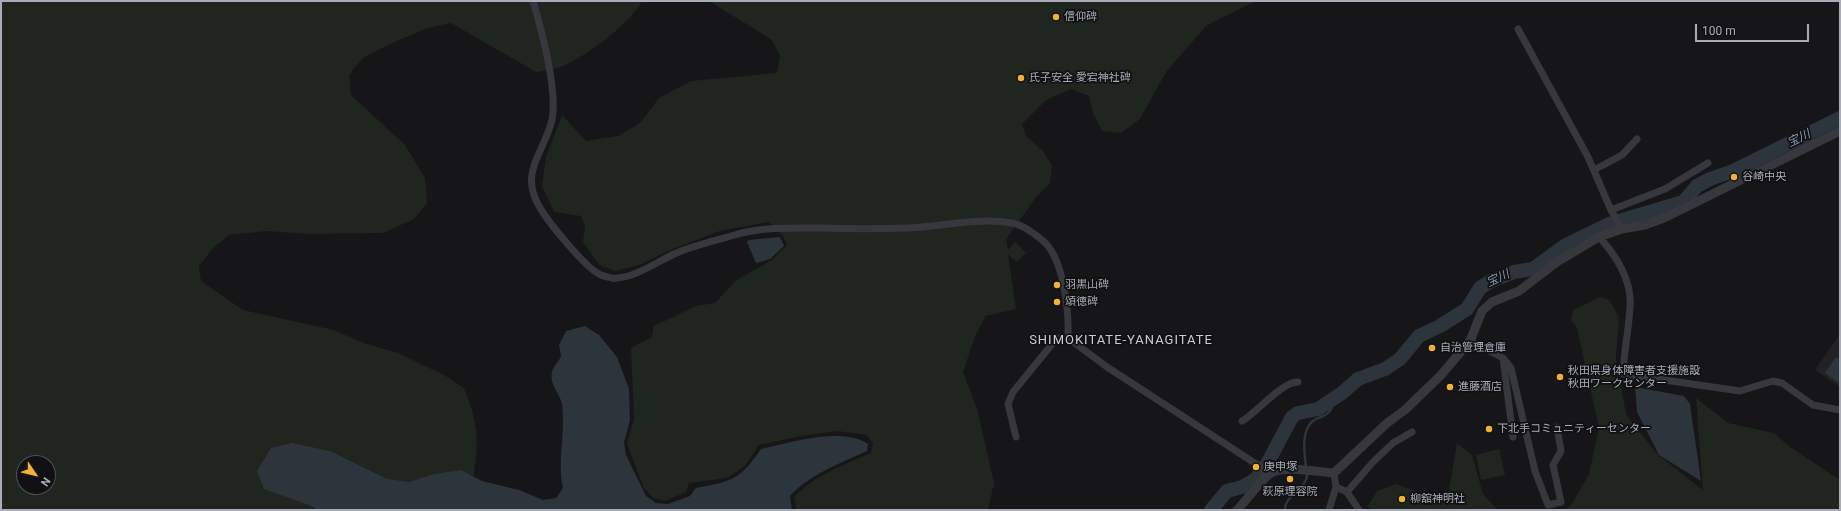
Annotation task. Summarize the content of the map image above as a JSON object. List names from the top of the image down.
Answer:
{
  "districts": ["SHIMOKITATE-YANAGITATE"],
  "water": ["宝川"],
  "places": [
    "信仰碑",
    "氏子安全 愛宕神社碑",
    "谷崎中央",
    "羽黒山碑",
    "頌徳碑",
    "自治管理倉庫",
    "秋田県身体障害者支援施設 秋田ワークセンター",
    "進藤酒店",
    "下北手コミュニティーセンター",
    "庚申塚",
    "萩原理容院",
    "柳舘神明社"
  ],
  "scale_bar": "100 m",
  "north": "bottom right"
}
